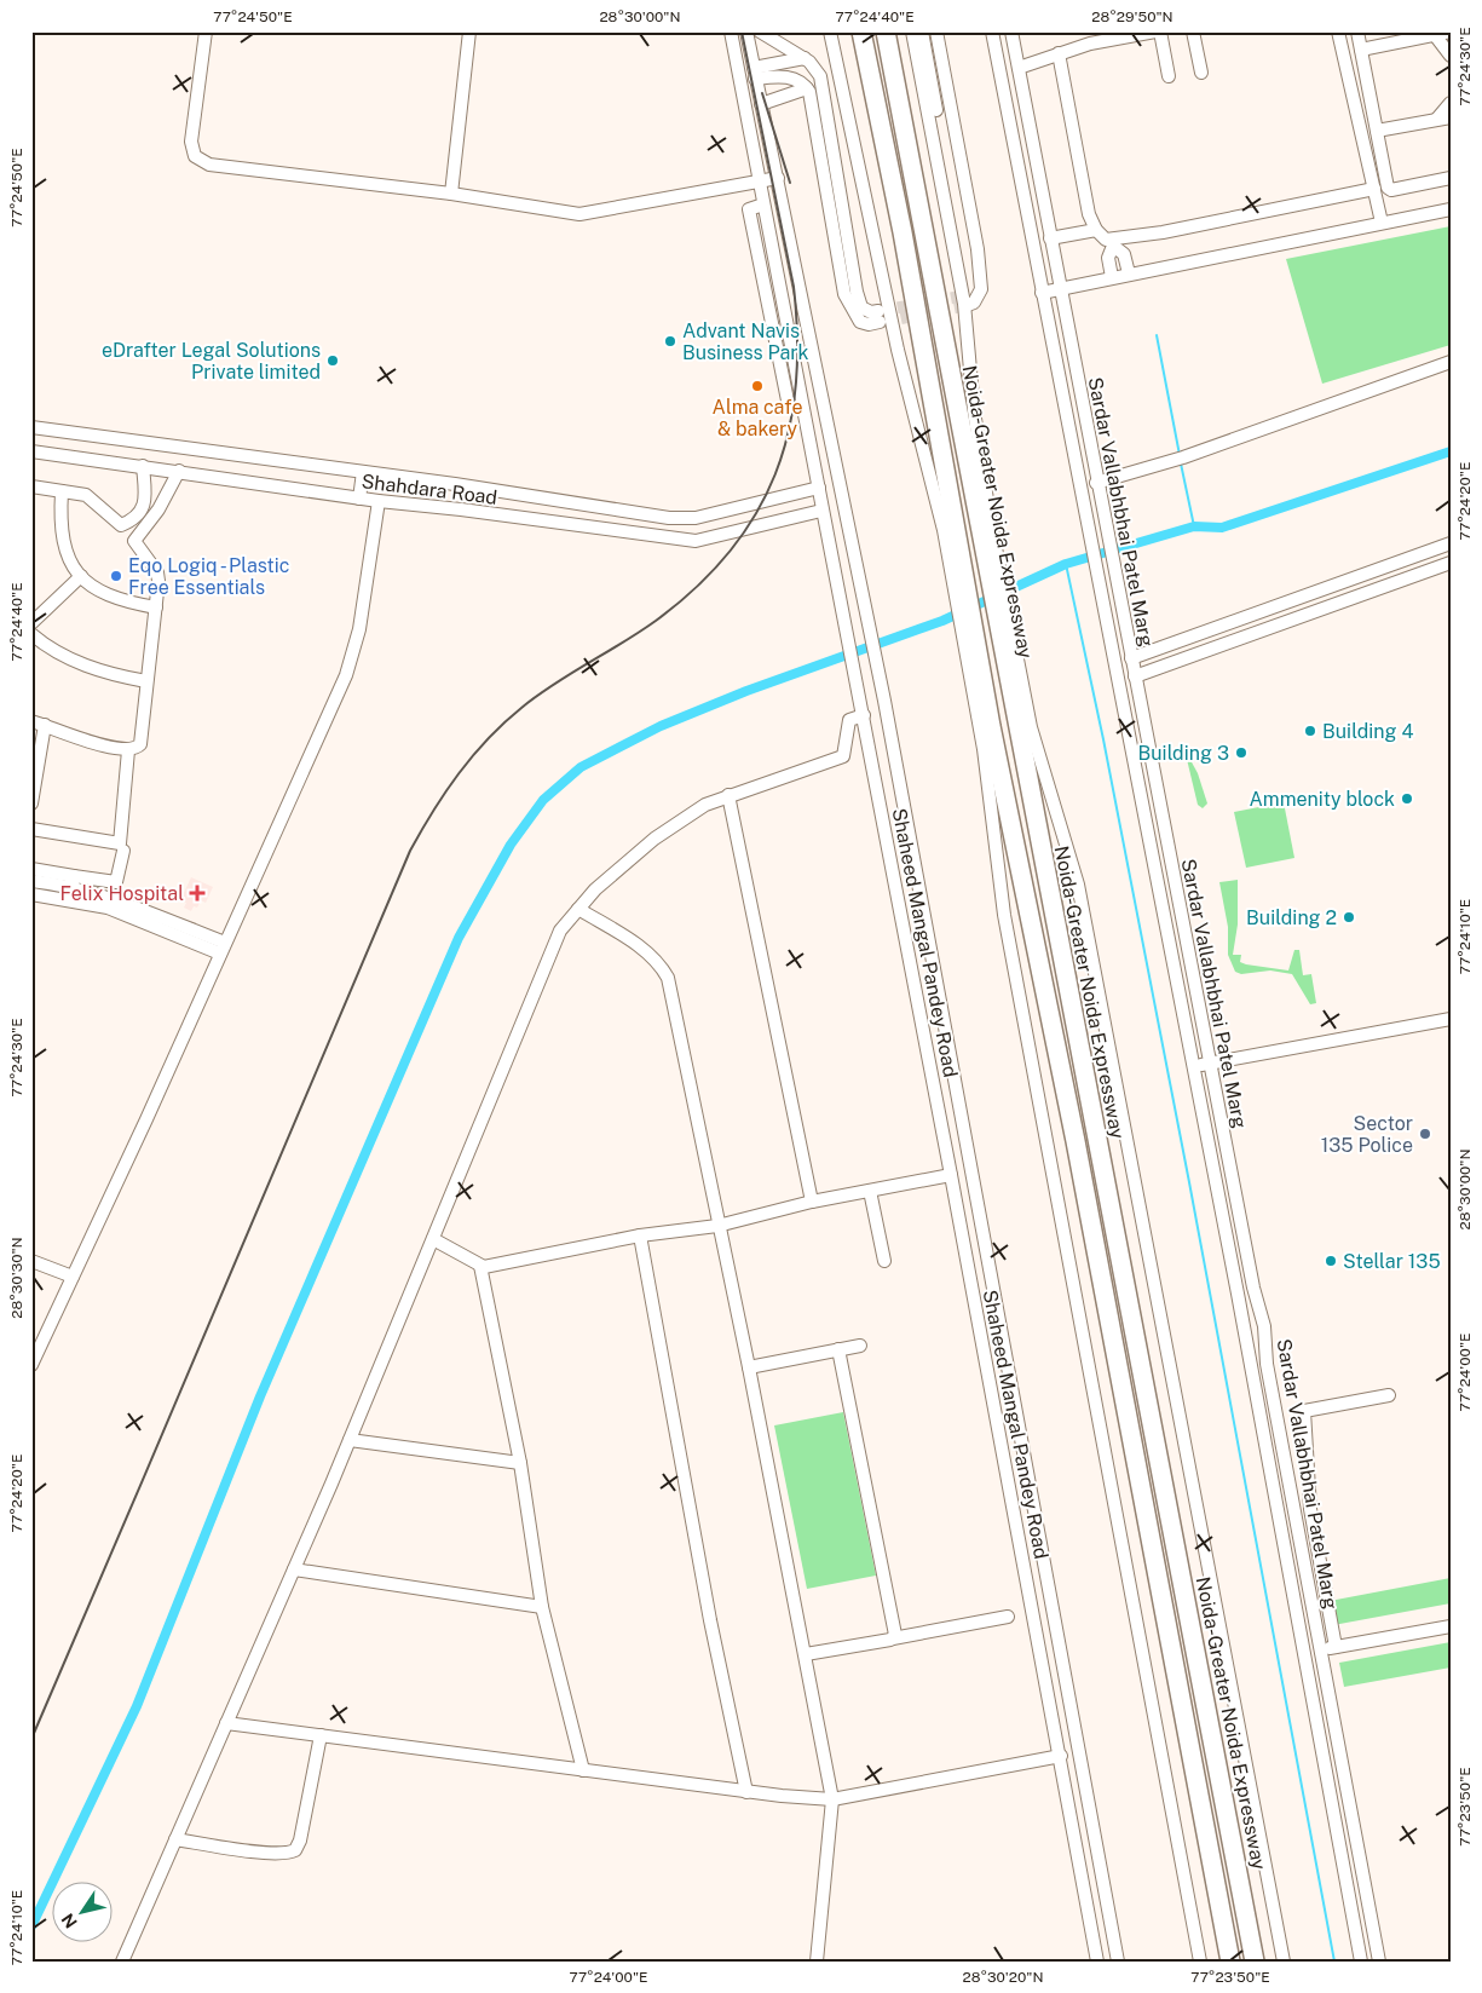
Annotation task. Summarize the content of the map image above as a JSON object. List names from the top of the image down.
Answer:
{
  "streets": {
    "highway": ["Noida-Greater Noida Expressway"],
    "street": ["Shahdara Road", "Sardar Vallabhbhai Patel Marg", "Shaheed Mangal Pandey Road"]
  },
  "crossings": [
    ["Shahdara Road", "Shaheed Mangal Pandey Road"]
  ],
  "places": {
    "other": [
      "Advant Navis Business Park",
      "eDrafter Legal Solutions Private limited",
      "Alma cafe & bakery",
      "Eqo Logiq - Plastic Free Essentials",
      "Building 4",
      "Building 3",
      "Ammenity block",
      "Building 2",
      "Sector 135 Police",
      "Stellar 135"
    ],
    "health": ["Felix Hospital"]
  },
  "north": "bottom left",
  "coordinates": [
    "77°24'50\"E",
    "28°30'00\"N",
    "77°24'40\"E",
    "28°29'50\"N",
    "77°24'30\"E",
    "77°24'20\"E",
    "77°24'10\"E",
    "28°30'30\"N",
    "77°24'00\"E",
    "77°23'50\"E",
    "28°30'20\"N"
  ]
}
